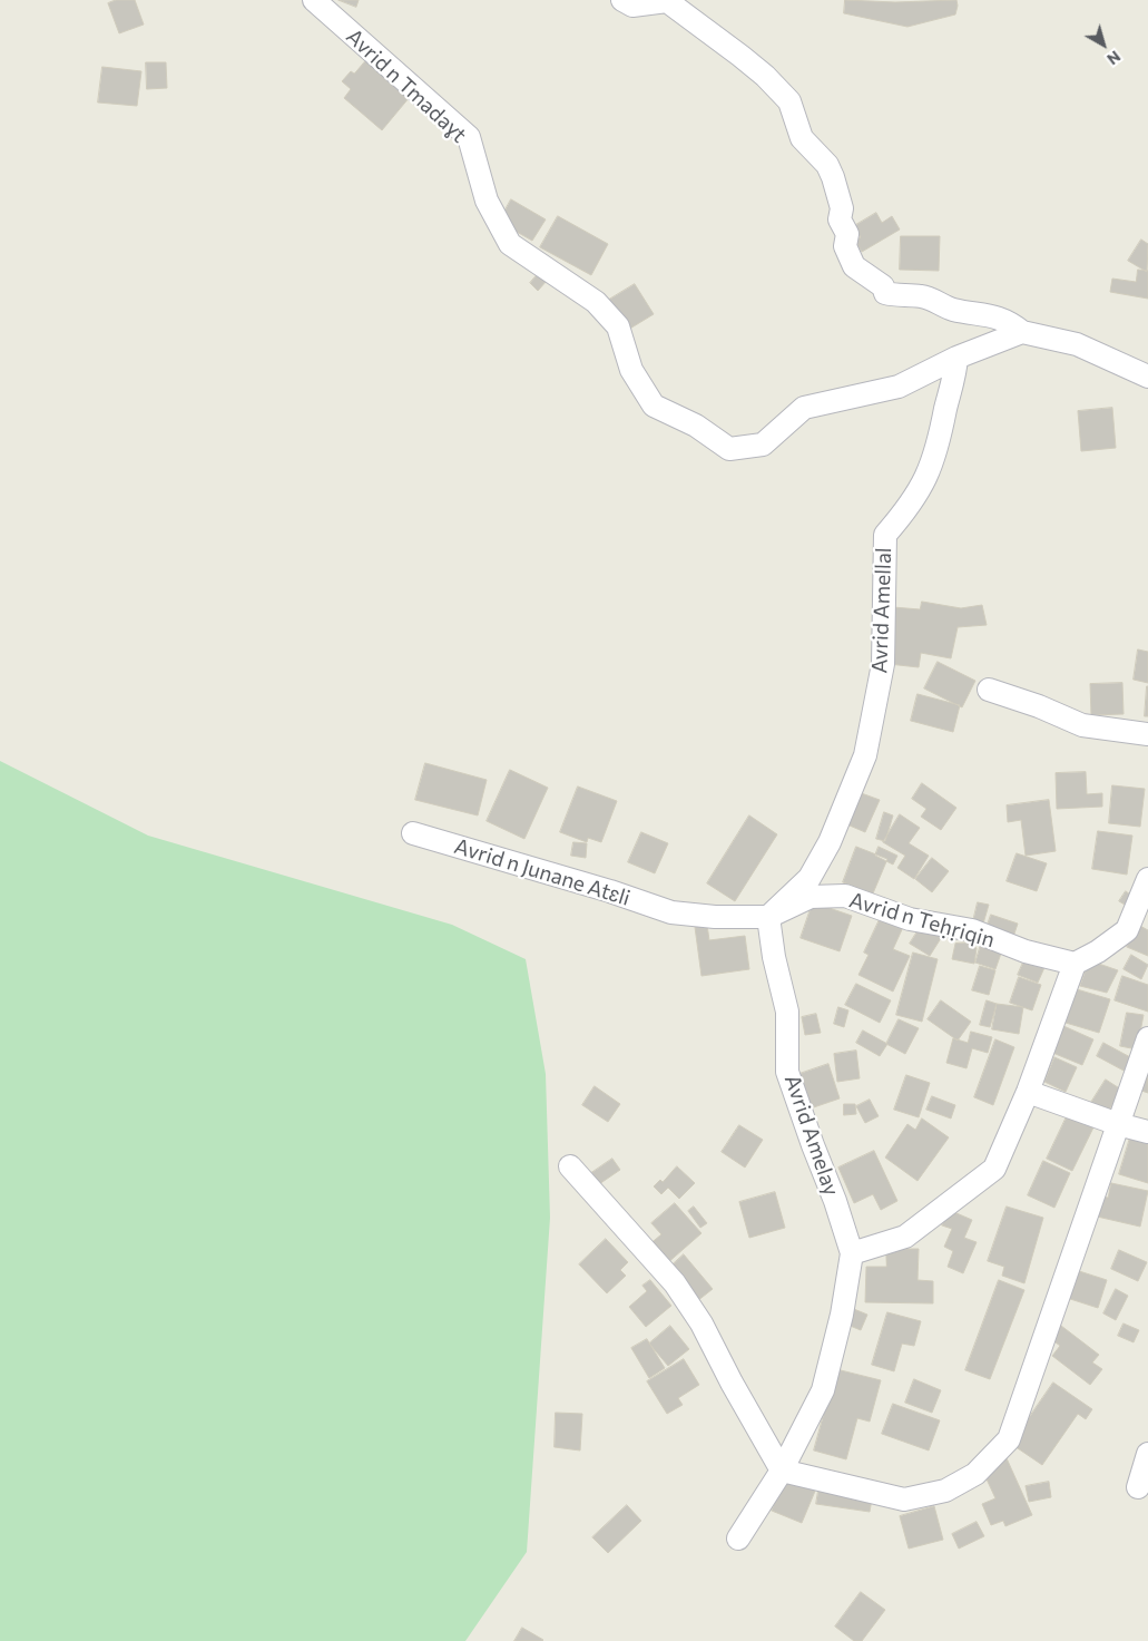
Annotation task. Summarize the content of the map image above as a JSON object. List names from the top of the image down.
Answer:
{
  "streets": {
    "street": [
      "Avrid n Tmadaɣt",
      "Avrid Amellal",
      "Avrid n Junane Atɛli",
      "Avrid n Teḥṛiqin",
      "Avrid Amelay"
    ]
  },
  "crossings": [
    ["Avrid n Tmadaɣt", "Avrid Amellal"],
    ["Avrid Amellal", "Avrid n Teḥṛiqin"],
    ["Avrid Amellal", "Avrid Amelay"],
    ["Avrid n Junane Atɛli", "Avrid n Teḥṛiqin"],
    ["Avrid n Teḥṛiqin", "Avrid Amelay"]
  ],
  "north": "bottom right"
}
